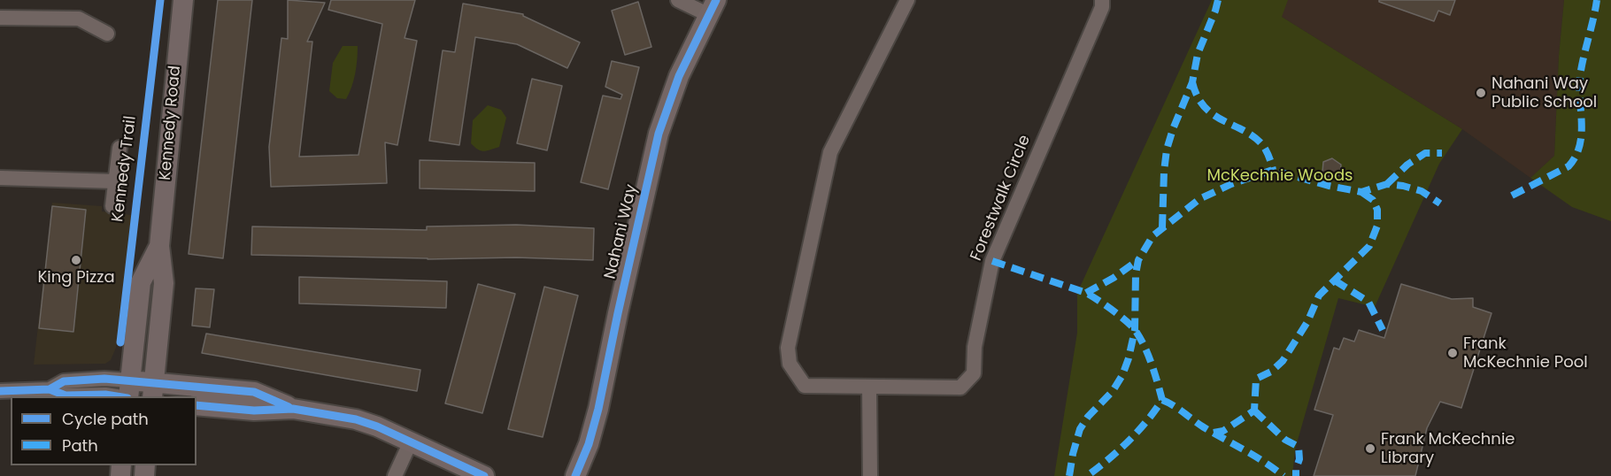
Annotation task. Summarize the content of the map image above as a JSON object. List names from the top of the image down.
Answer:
{
  "streets": {
    "street": ["Kennedy Road", "Forestwalk Circle", "Nahani Way"],
    "cycle path": ["Kennedy Trail"]
  },
  "parks": ["McKechnie Woods"],
  "places": [
    "Nahani Way Public School",
    "King Pizza",
    "Frank McKechnie Pool",
    "Frank McKechnie Library"
  ],
  "legend": ["Cycle path", "Path"]
}
